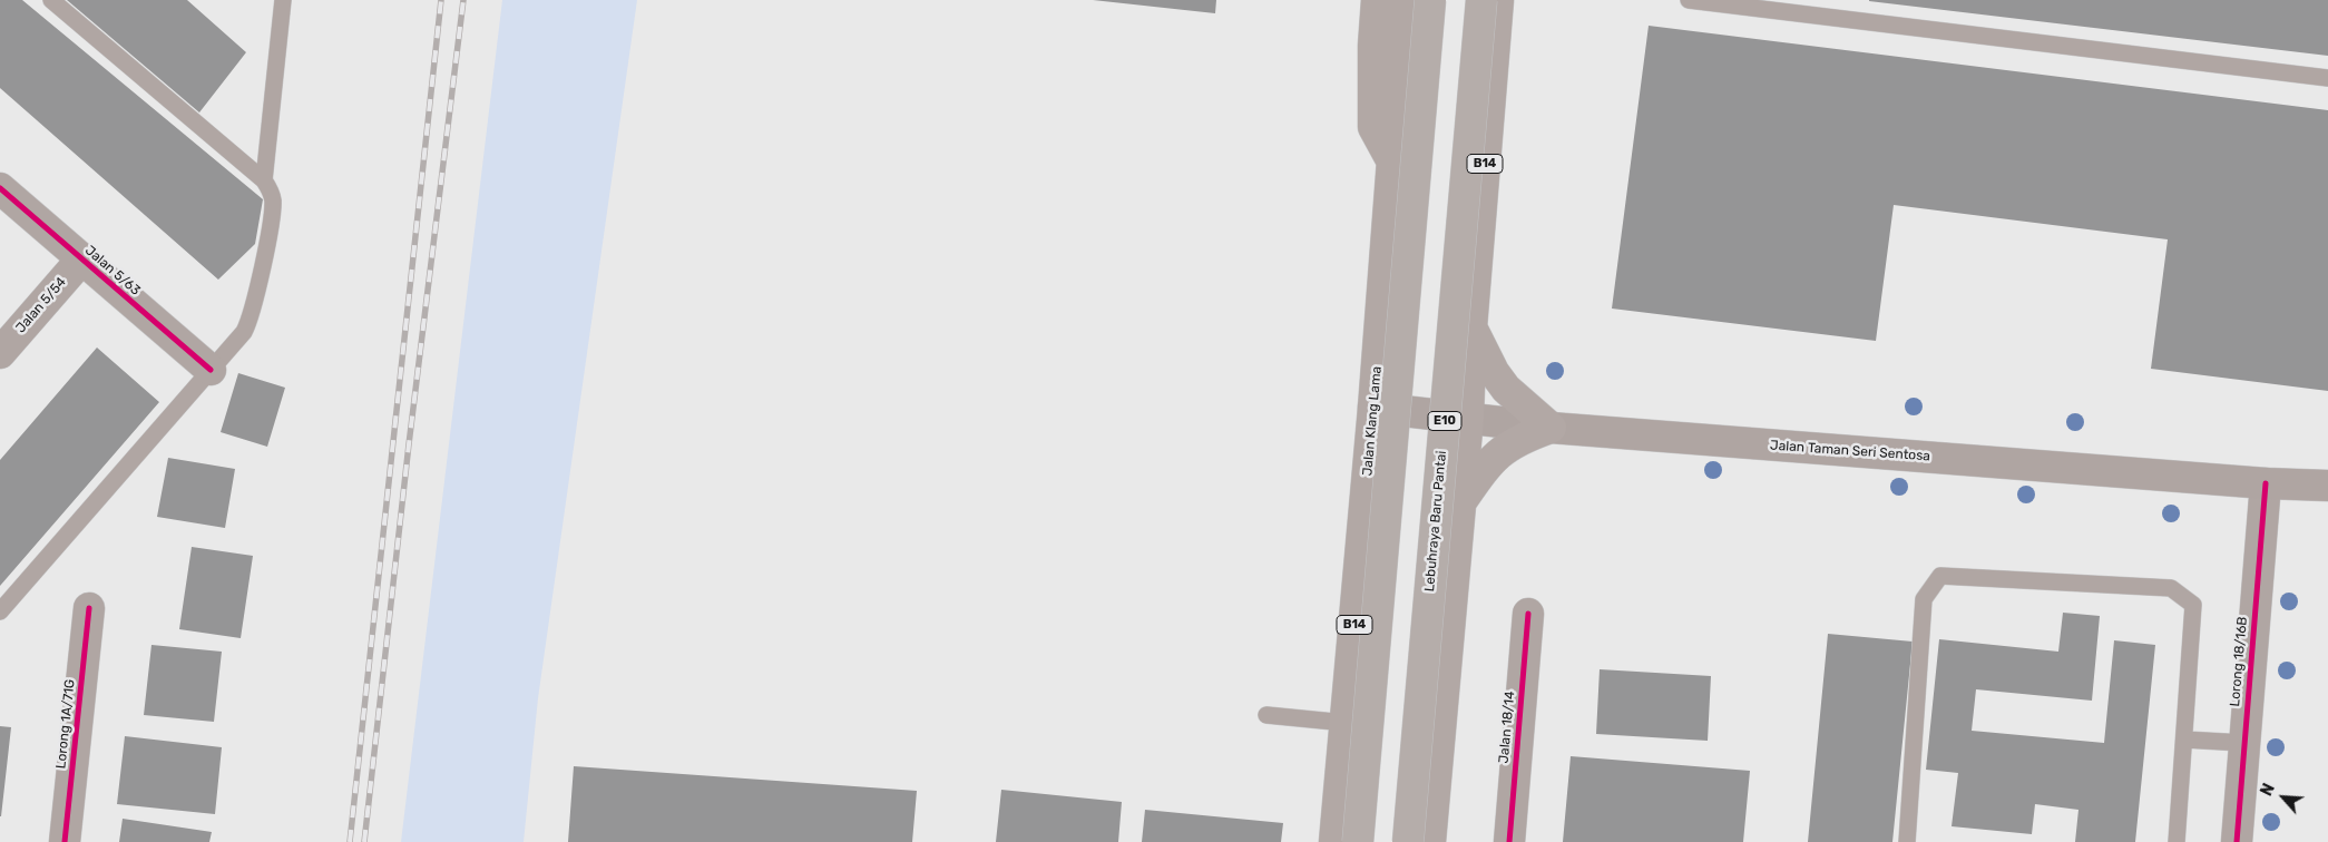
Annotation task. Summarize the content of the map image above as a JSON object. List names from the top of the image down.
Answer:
{
  "streets": {
    "highway": ["E10", "Lebuhraya Baru Pantai"],
    "main road": ["B14", "Jalan Klang Lama", "Jalan Taman Seri Sentosa"],
    "street": [
      "Jalan 5/63",
      "Jalan 5/54",
      "Lorong 18/16B",
      "Lorong 1A/71G",
      "Jalan 18/14"
    ]
  },
  "crossings": [
    ["B14", "Jalan Taman Seri Sentosa"],
    ["Jalan 5/63", "Jalan 5/54"],
    ["Jalan Klang Lama", "Jalan Taman Seri Sentosa"],
    ["Jalan Taman Seri Sentosa", "Lorong 18/16B"]
  ],
  "north": "top left"
}
